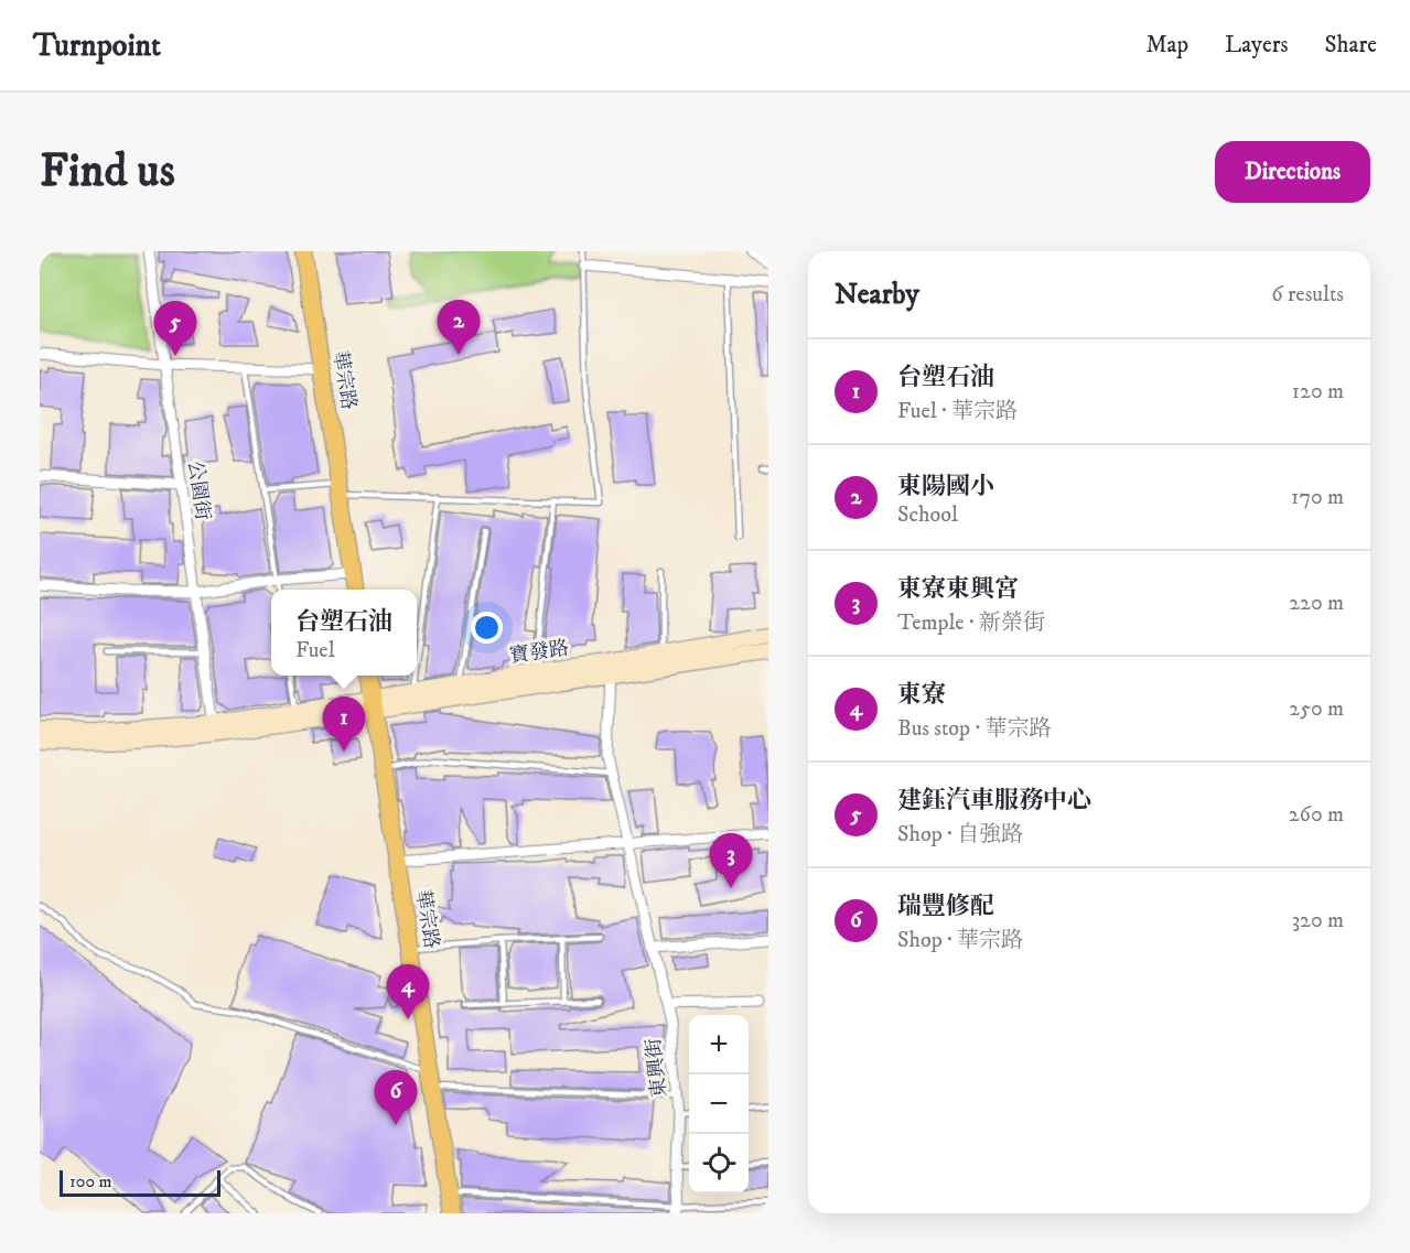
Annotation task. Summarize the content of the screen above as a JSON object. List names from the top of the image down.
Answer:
{
  "streets": {
    "main road": ["華宗路", "寶發路"],
    "street": ["公園街", "東興街"]
  },
  "crossings": [
    ["華宗路", "寶發路"],
    ["公園街", "寶發路"],
    ["寶發路", "東興街"]
  ],
  "scale_bar": "100 m",
  "page": {
    "header": "Turnpoint",
    "nav": ["Map", "Layers", "Share"],
    "buttons": "Directions",
    "title": "Find us",
    "heading": ["Nearby", "6 results"],
    "pins": [
      "2",
      "5",
      "1",
      "3",
      "4",
      "6"
    ],
    "list": [
      {
        "mark": "1",
        "name": "台塑石油",
        "note": "Fuel · 華宗路",
        "value": "120 m"
      },
      {
        "mark": "2",
        "name": "東陽國小",
        "note": "School",
        "value": "170 m"
      },
      {
        "mark": "3",
        "name": "東寮東興宮",
        "note": "Temple · 新榮街",
        "value": "220 m"
      },
      {
        "mark": "4",
        "name": "東寮",
        "note": "Bus stop · 華宗路",
        "value": "250 m"
      },
      {
        "mark": "5",
        "name": "建鈺汽車服務中心",
        "note": "Shop · 自強路",
        "value": "260 m"
      },
      {
        "mark": "6",
        "name": "瑞豐修配",
        "note": "Shop · 華宗路",
        "value": "320 m"
      }
    ],
    "popup": ["台塑石油", "Fuel"],
    "map_buttons": ["+", "−"],
    "scale": "100 m"
  }
}
